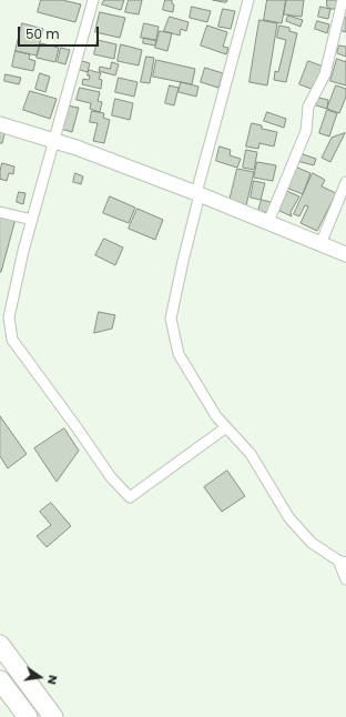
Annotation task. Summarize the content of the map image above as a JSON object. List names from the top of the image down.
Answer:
{
  "scale_bar": "50 m",
  "north": "right"
}
